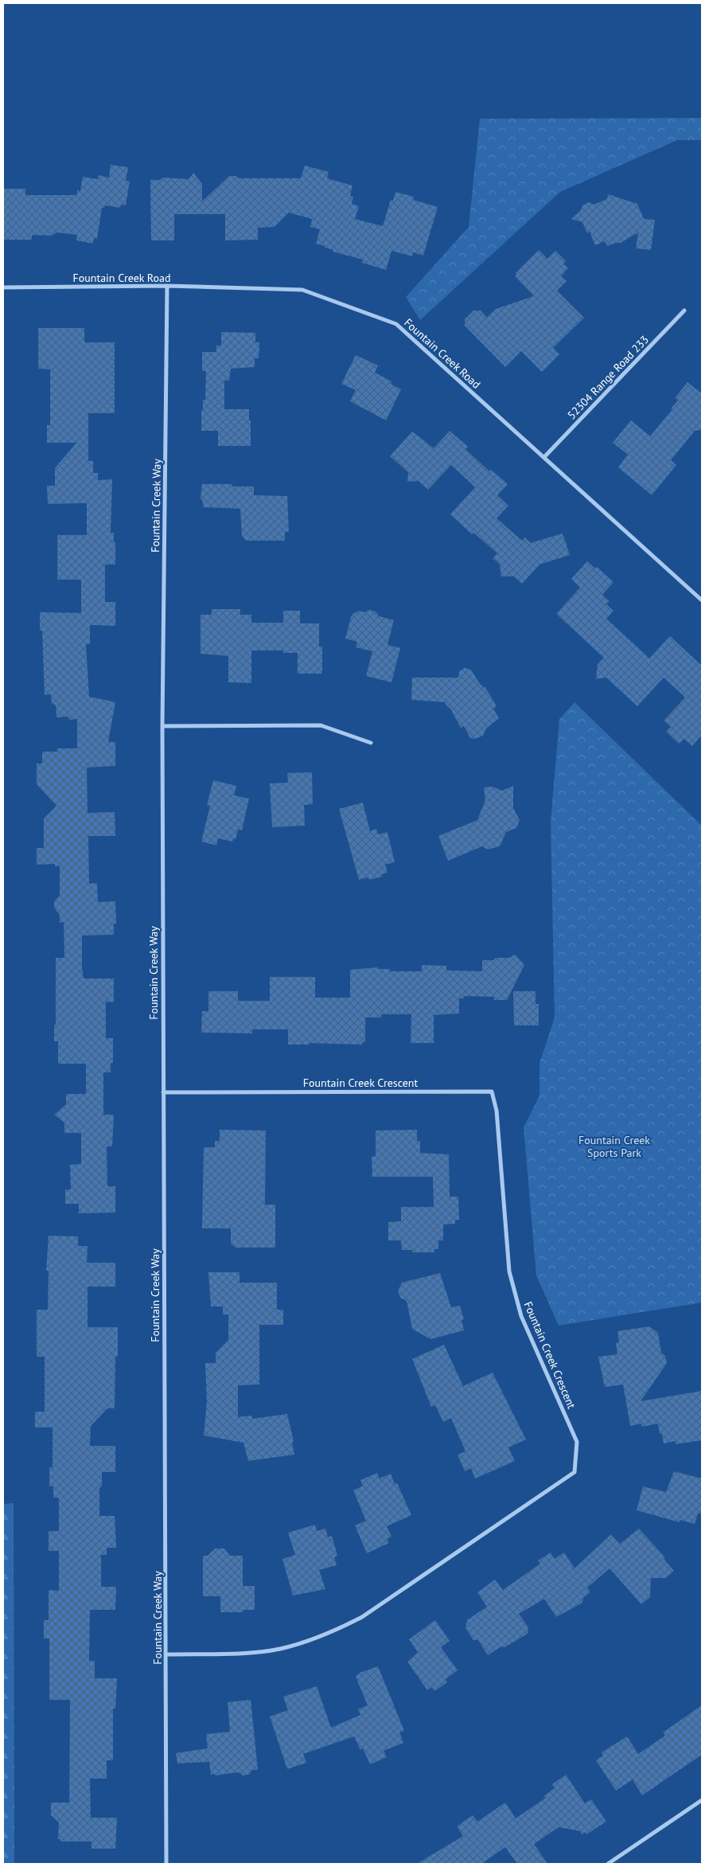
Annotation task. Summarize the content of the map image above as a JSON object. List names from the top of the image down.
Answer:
{
  "streets": {
    "street": [
      "Fountain Creek Road",
      "52304 Range Road 233",
      "Fountain Creek Way",
      "Fountain Creek Crescent"
    ]
  },
  "crossings": [
    ["Fountain Creek Road", "52304 Range Road 233"],
    ["Fountain Creek Road", "Fountain Creek Way"],
    ["Fountain Creek Way", "Fountain Creek Crescent"]
  ],
  "parks": ["Fountain Creek Sports Park"]
}
